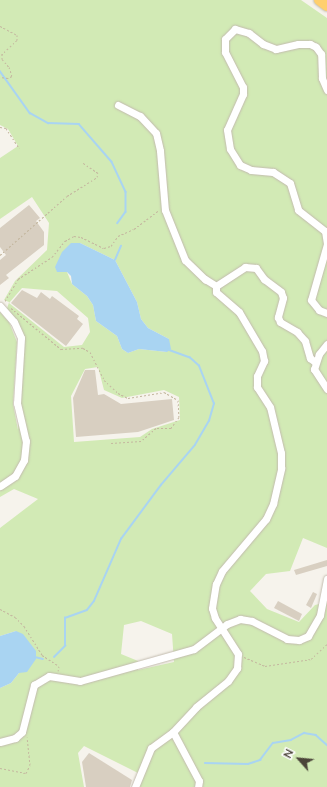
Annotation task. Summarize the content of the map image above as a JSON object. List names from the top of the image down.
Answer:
{
  "north": "top left"
}
